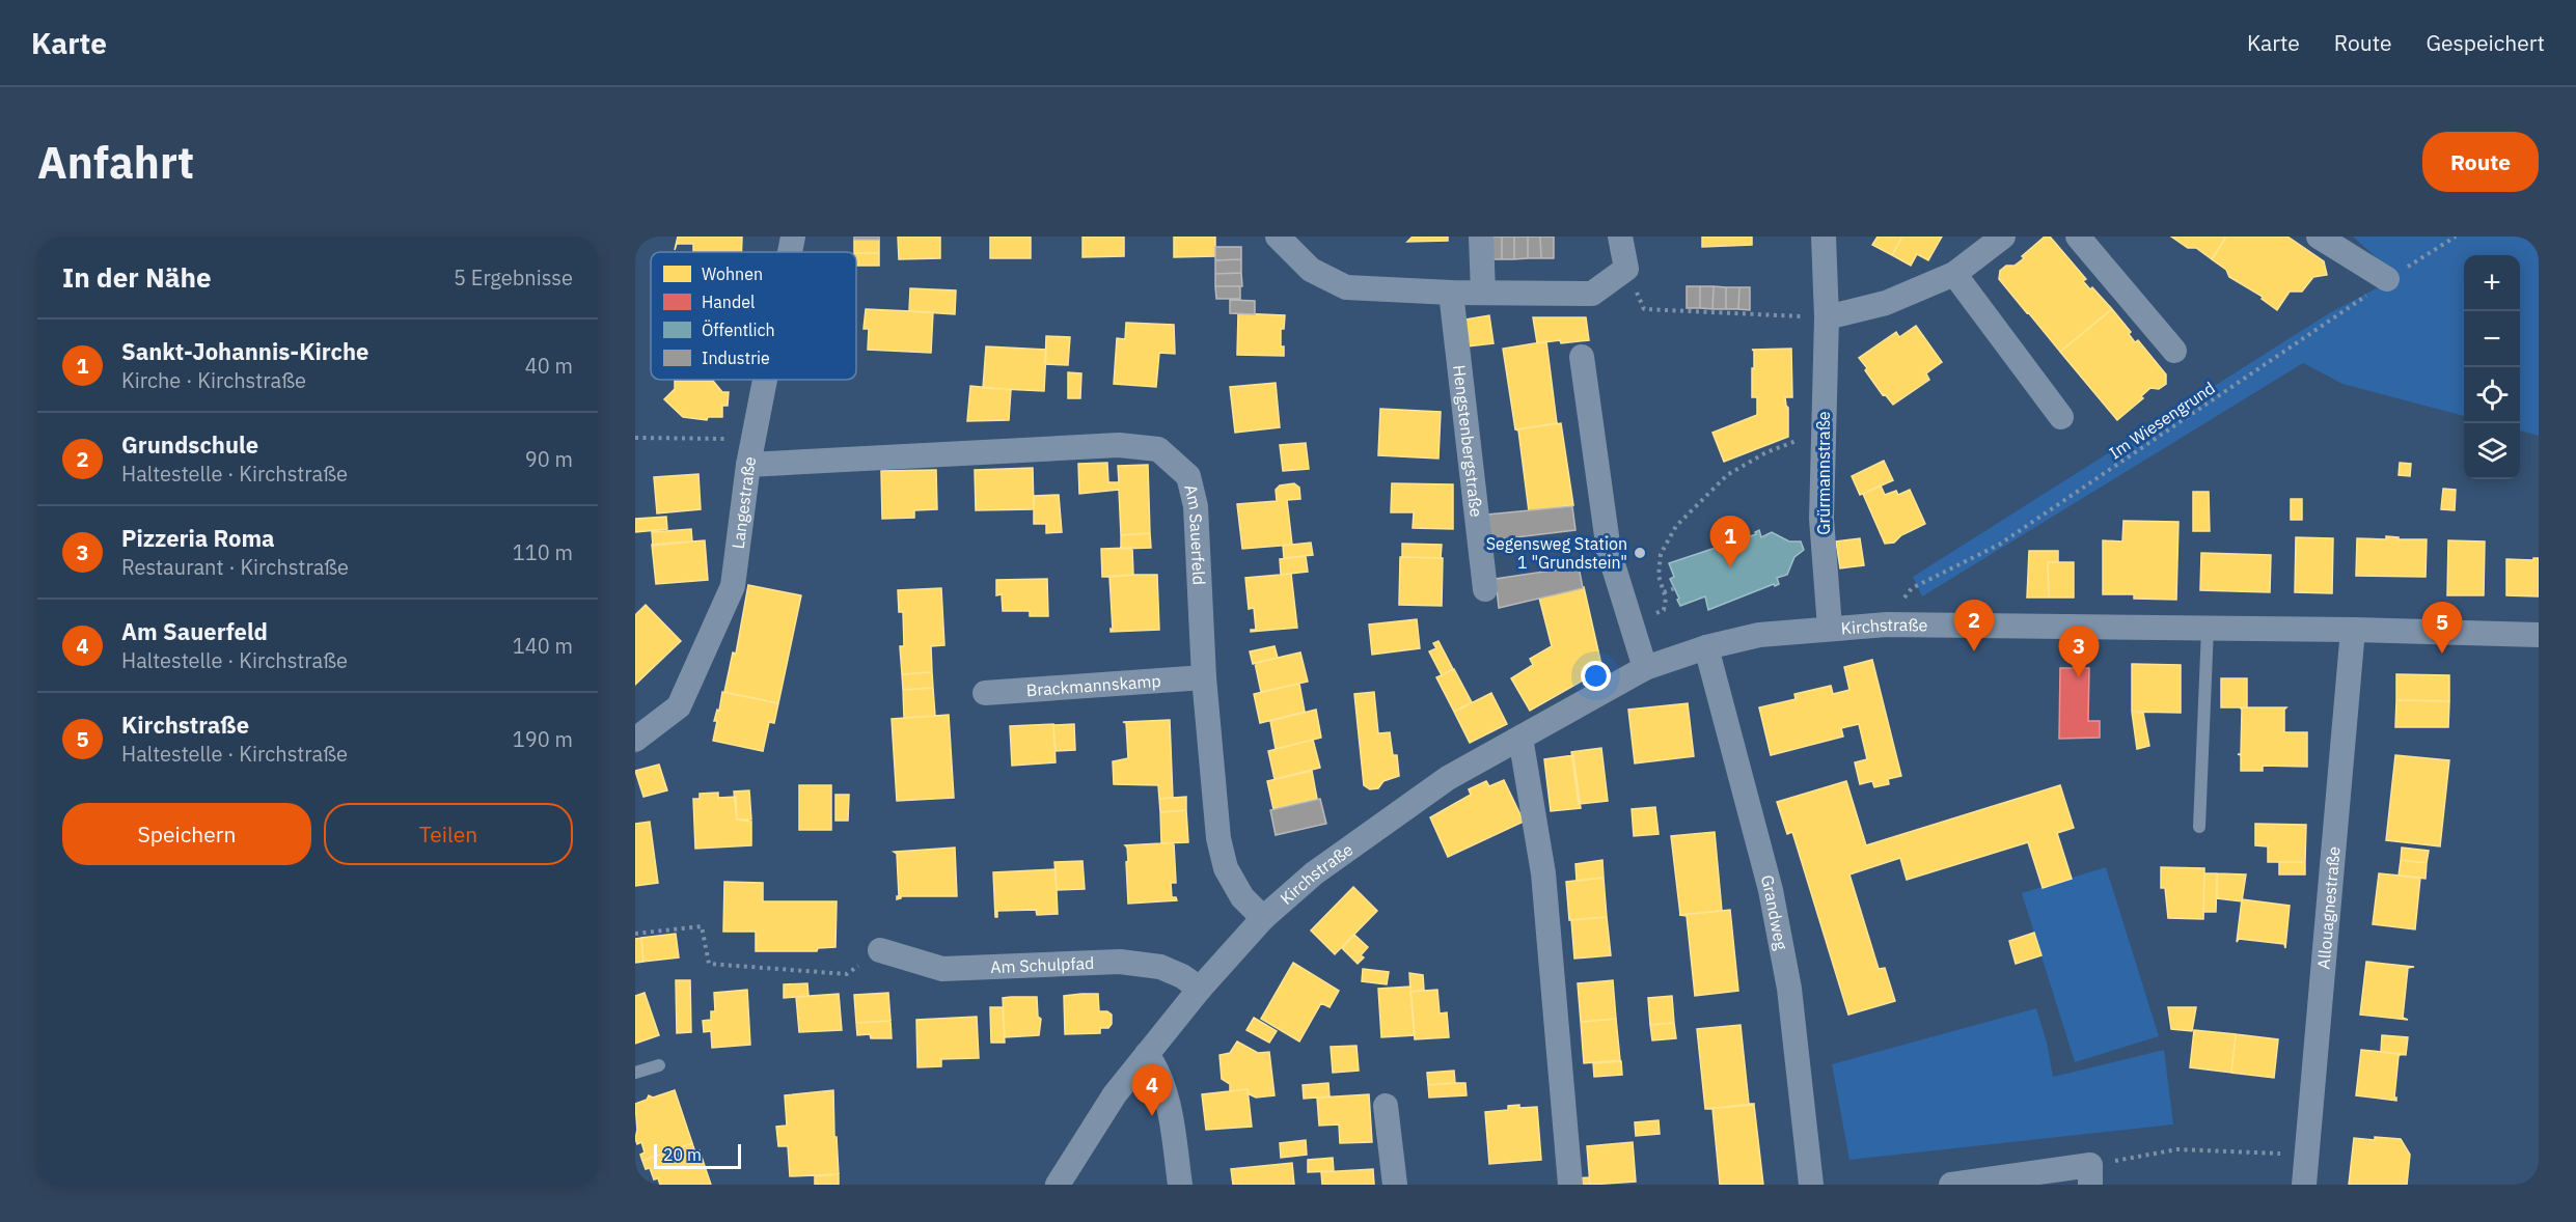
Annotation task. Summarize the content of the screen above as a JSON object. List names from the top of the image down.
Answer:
{
  "streets": {
    "street": [
      "Hengstenbergstraße",
      "Grürmannstraße",
      "Langestraße",
      "Am Sauerfeld",
      "Kirchstraße",
      "Brackmannskamp",
      "Allouagnestraße",
      "Grandweg",
      "Am Schulpfad"
    ],
    "path": ["Im Wiesengrund"]
  },
  "crossings": [
    ["Im Wiesengrund", "Kirchstraße"],
    ["Grürmannstraße", "Kirchstraße"],
    ["Langestraße", "Am Sauerfeld"],
    ["Am Sauerfeld", "Kirchstraße"],
    ["Am Sauerfeld", "Brackmannskamp"],
    ["Kirchstraße", "Allouagnestraße"],
    ["Kirchstraße", "Grandweg"],
    ["Kirchstraße", "Am Schulpfad"]
  ],
  "places": ["Segensweg Station 1 \"Grundstein\""],
  "legend": [
    "Wohnen",
    "Handel",
    "Öffentlich",
    "Industrie"
  ],
  "scale_bar": "20 m",
  "page": {
    "header": "Karte",
    "nav": ["Karte", "Route", "Gespeichert"],
    "buttons": [
      "Route",
      ["Speichern", "Teilen"]
    ],
    "title": "Anfahrt",
    "heading": ["In der Nähe", "5 Ergebnisse"],
    "map_buttons": ["+", "−"],
    "list": [
      {
        "mark": "1",
        "name": "Sankt-Johannis-Kirche",
        "note": "Kirche · Kirchstraße",
        "value": "40 m"
      },
      {
        "mark": "2",
        "name": "Grundschule",
        "note": "Haltestelle · Kirchstraße",
        "value": "90 m"
      },
      {
        "mark": "3",
        "name": "Pizzeria Roma",
        "note": "Restaurant · Kirchstraße",
        "value": "110 m"
      },
      {
        "mark": "4",
        "name": "Am Sauerfeld",
        "note": "Haltestelle · Kirchstraße",
        "value": "140 m"
      },
      {
        "mark": "5",
        "name": "Kirchstraße",
        "note": "Haltestelle · Kirchstraße",
        "value": "190 m"
      }
    ],
    "pins": [
      "1",
      "2",
      "5",
      "3",
      "4"
    ],
    "scale": "20 m"
  }
}
